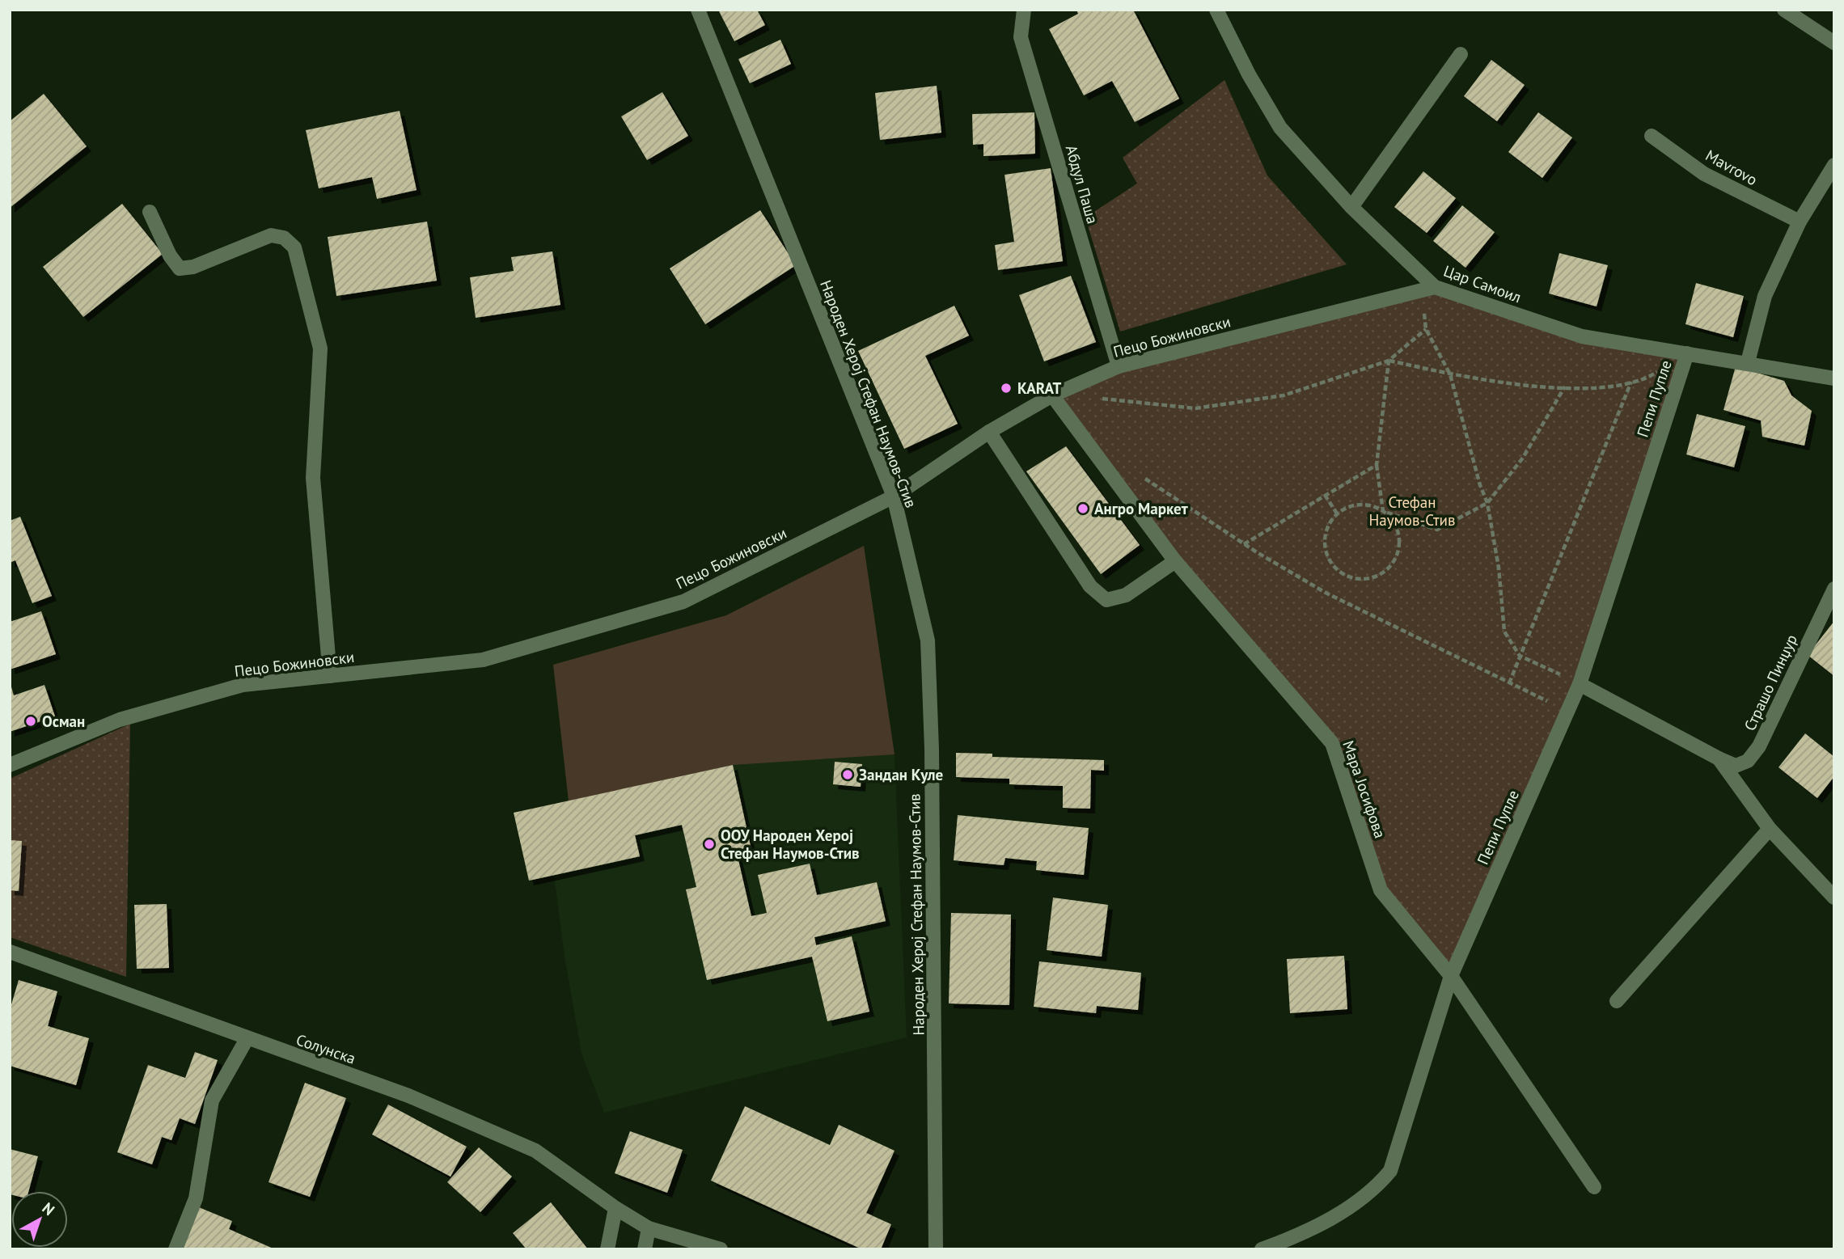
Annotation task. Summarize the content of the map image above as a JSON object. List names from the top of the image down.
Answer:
{
  "streets": {
    "street": [
      "Mavrovo",
      "Абдул Паша",
      "Цар Самоил",
      "Пецо Божиновски",
      "Народен Херој Стефан Наумов-Стив",
      "Пепи Пупле",
      "Страшо Пинџур",
      "Мара Јосифова",
      "Солунска"
    ]
  },
  "crossings": [
    ["Абдул Паша", "Пецо Божиновски"],
    ["Цар Самоил", "Пецо Божиновски"],
    ["Цар Самоил", "Пепи Пупле"],
    ["Пецо Божиновски", "Народен Херој Стефан Наумов-Стив"],
    ["Пецо Божиновски", "Мара Јосифова"],
    ["Пепи Пупле", "Страшо Пинџур"],
    ["Пепи Пупле", "Мара Јосифова"]
  ],
  "parks": ["Стефан Наумов-Стив"],
  "places": [
    "KARAT",
    "Ангро Маркет",
    "Осман",
    "Зандан Куле",
    "ООУ Народен Херој Стефан Наумов-Стив"
  ],
  "north": "top right"
}
